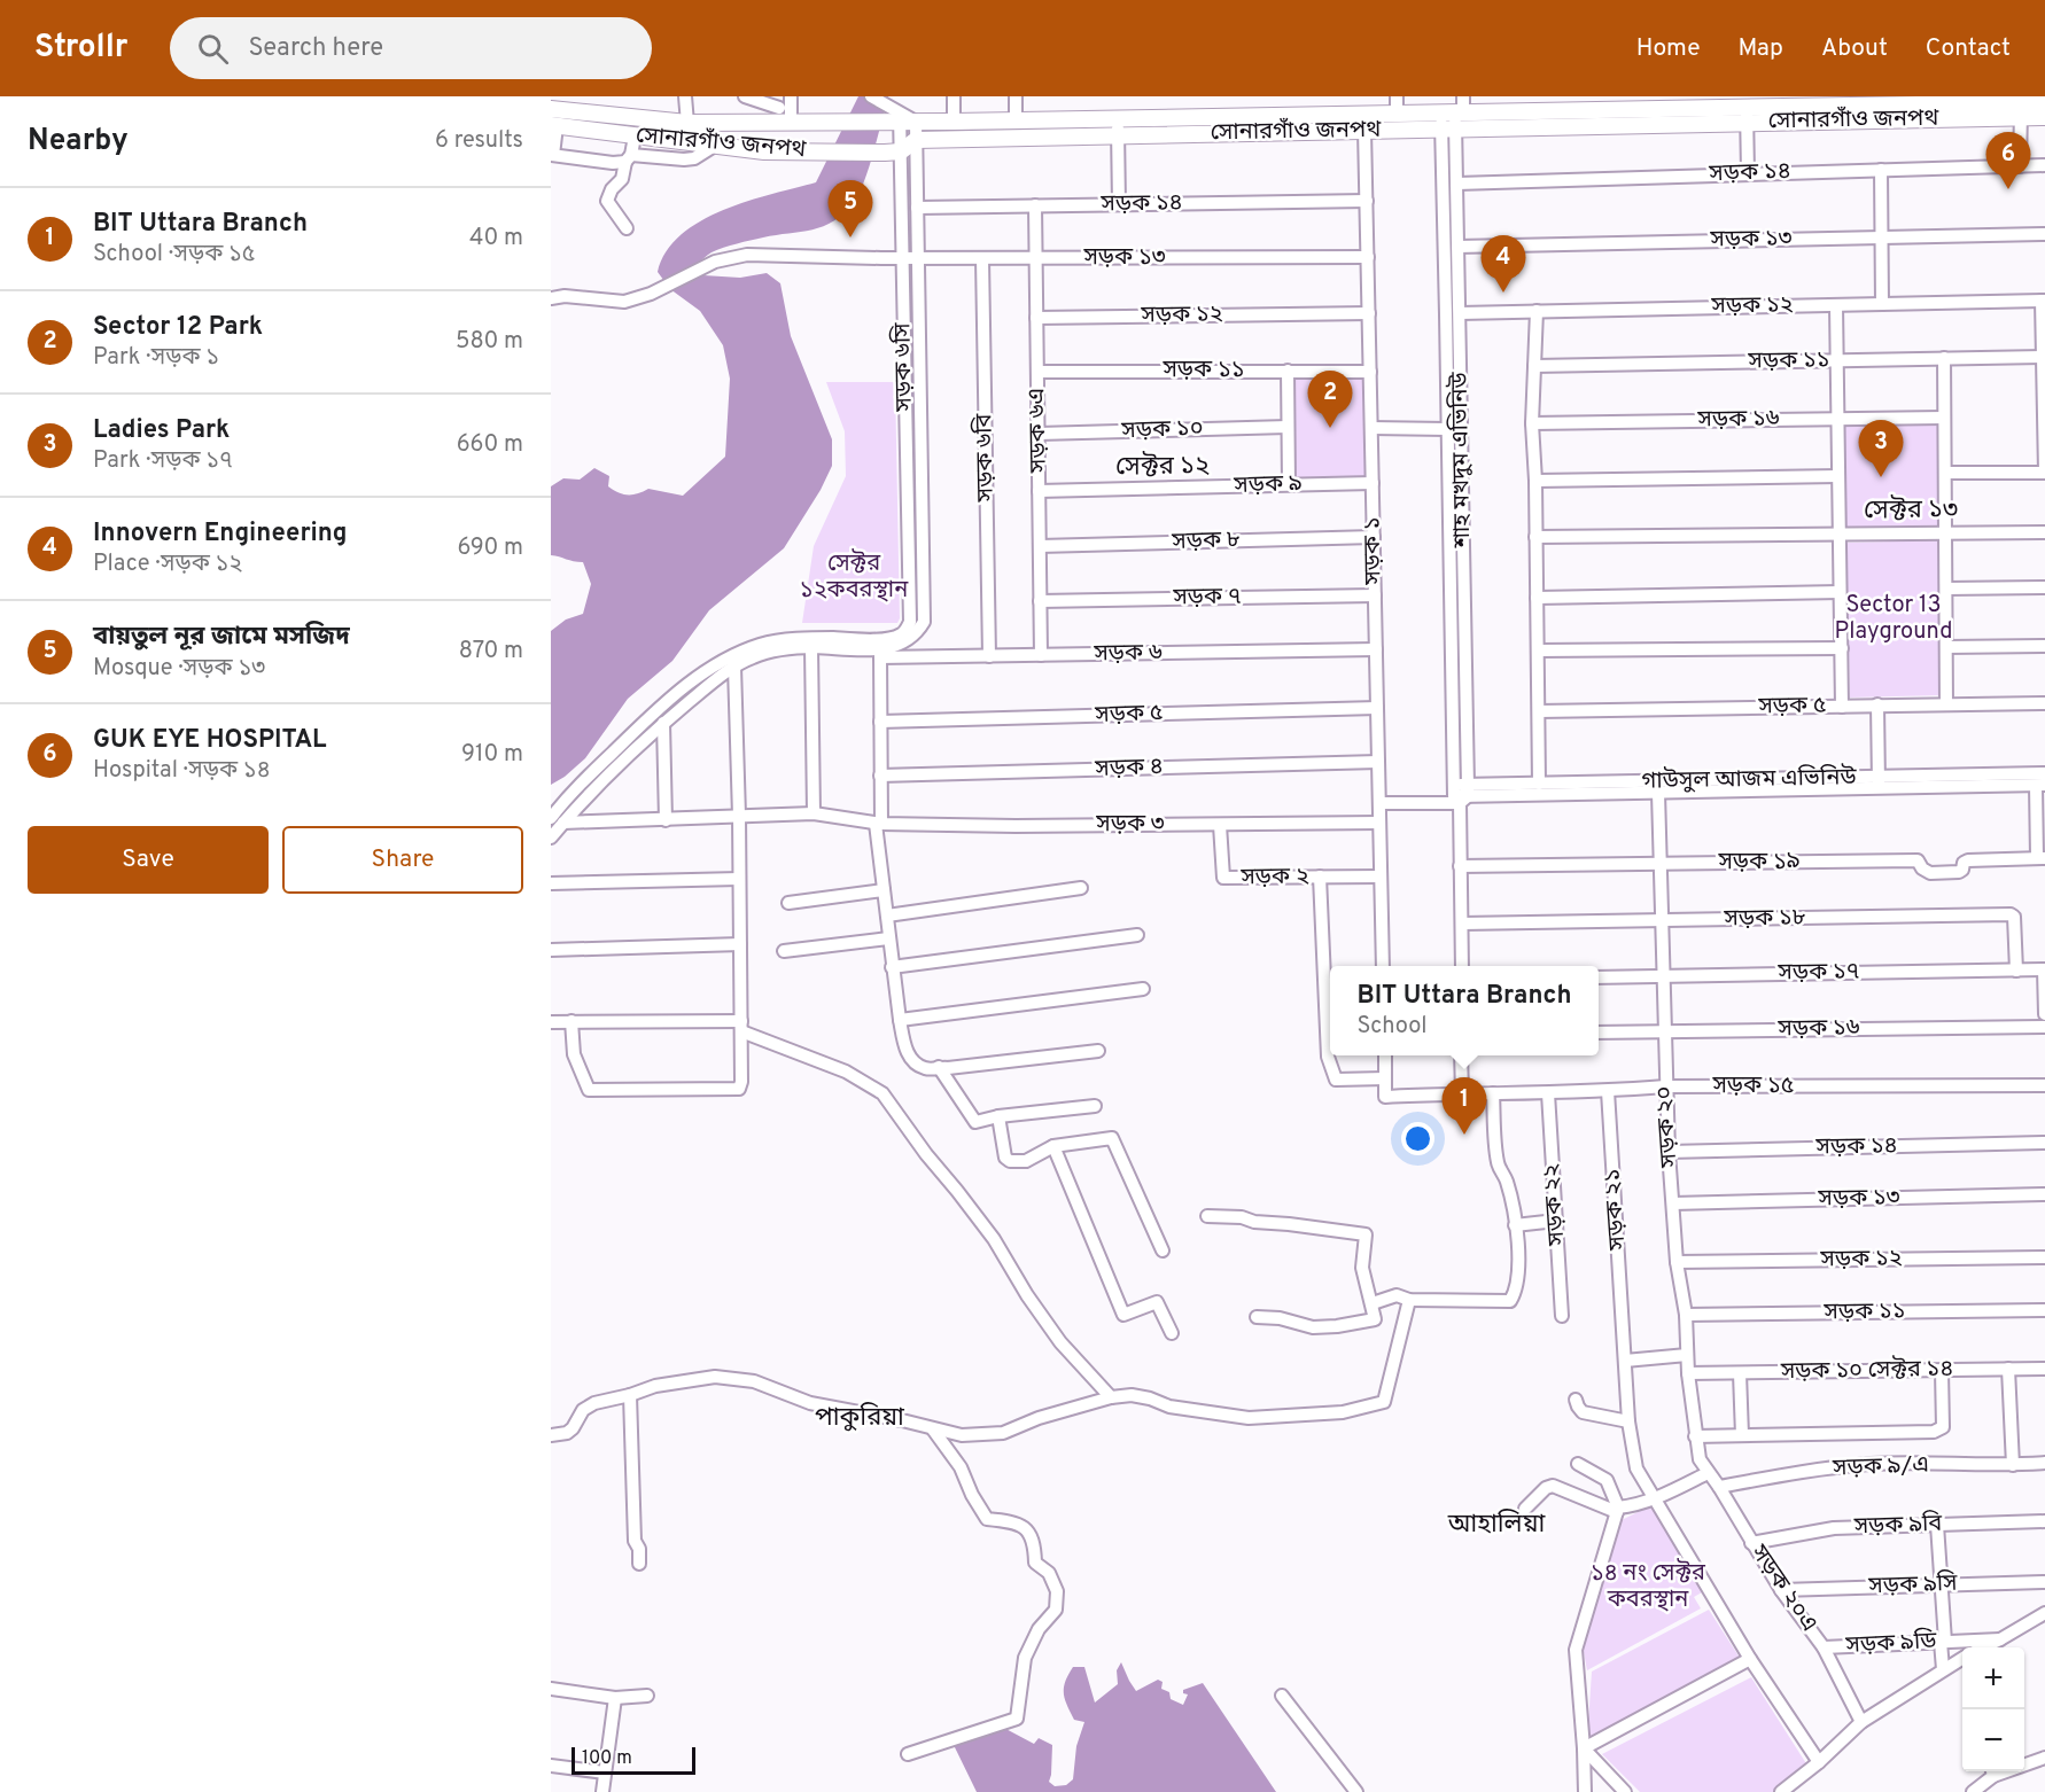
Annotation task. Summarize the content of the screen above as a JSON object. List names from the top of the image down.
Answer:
{
  "streets": {
    "main road": ["সোনারগাঁও জনপথ"],
    "street": [
      "সড়ক ১৪",
      "সড়ক ১৩",
      "সড়ক ১২",
      "সড়ক ১১",
      "সড়ক ৬সি",
      "সড়ক ১৬",
      "সড়ক ৬এ",
      "সড়ক ১০",
      "সড়ক ৬বি",
      "শাহ মখদুম এভিনিউ",
      "সড়ক ৯",
      "সড়ক ৮",
      "সড়ক ১",
      "সড়ক ৭",
      "সড়ক ৬",
      "সড়ক ৫",
      "সড়ক ৪",
      "গাউসুল আজম এভিনিউ",
      "সড়ক ৩",
      "সড়ক ১৯",
      "সড়ক ২",
      "সড়ক ১৮",
      "সড়ক ১৭",
      "সড়ক ১৫",
      "সড়ক ২০",
      "সড়ক ২২",
      "সড়ক ২১",
      "সড়ক ১০ সেক্টর ১৪",
      "সড়ক ৯/এ",
      "সড়ক ৯বি",
      "সড়ক ৯সি",
      "সড়ক ২০এ",
      "সড়ক ৯ডি"
    ]
  },
  "crossings": [
    ["সোনারগাঁও জনপথ", "সড়ক ৬সি"],
    ["সোনারগাঁও জনপথ", "শাহ মখদুম এভিনিউ"],
    ["সোনারগাঁও জনপথ", "সড়ক ১"],
    ["সড়ক ১৪", "সড়ক ৬সি"],
    ["সড়ক ১৪", "সড়ক ৬এ"],
    ["সড়ক ১৪", "শাহ মখদুম এভিনিউ"],
    ["সড়ক ১৪", "সড়ক ১"],
    ["সড়ক ১৪", "সড়ক ২০"],
    ["সড়ক ১৩", "সড়ক ৬সি"],
    ["সড়ক ১৩", "সড়ক ৬এ"],
    ["সড়ক ১৩", "সড়ক ৬বি"],
    ["সড়ক ১৩", "শাহ মখদুম এভিনিউ"],
    ["সড়ক ১৩", "সড়ক ১"],
    ["সড়ক ১৩", "সড়ক ২০"],
    ["সড়ক ১২", "সড়ক ৬এ"],
    ["সড়ক ১২", "শাহ মখদুম এভিনিউ"],
    ["সড়ক ১২", "সড়ক ১"],
    ["সড়ক ১২", "সড়ক ২০"],
    ["সড়ক ১১", "সড়ক ৬এ"],
    ["সড়ক ১১", "সড়ক ১"],
    ["সড়ক ১১", "সড়ক ২০"],
    ["সড়ক ১৬", "সড়ক ২০"],
    ["সড়ক ৬এ", "সড়ক ১০"],
    ["সড়ক ৬এ", "সড়ক ৯"],
    ["সড়ক ৬এ", "সড়ক ৮"],
    ["সড়ক ৬এ", "সড়ক ৭"],
    ["সড়ক ৬এ", "সড়ক ৬"],
    ["সড়ক ৬বি", "সড়ক ৬"],
    ["শাহ মখদুম এভিনিউ", "গাউসুল আজম এভিনিউ"],
    ["শাহ মখদুম এভিনিউ", "সড়ক ১৯"],
    ["শাহ মখদুম এভিনিউ", "সড়ক ১৮"],
    ["সড়ক ৯", "সড়ক ১"],
    ["সড়ক ৮", "সড়ক ১"],
    ["সড়ক ১", "সড়ক ৭"],
    ["সড়ক ১", "সড়ক ৬"],
    ["সড়ক ১", "সড়ক ৫"],
    ["সড়ক ১", "সড়ক ৪"],
    ["সড়ক ১", "সড়ক ৩"],
    ["সড়ক ১", "সড়ক ২"],
    ["সড়ক ৬", "সড়ক ৩"],
    ["গাউসুল আজম এভিনিউ", "সড়ক ২০"],
    ["সড়ক ৩", "সড়ক ২"],
    ["সড়ক ১৯", "সড়ক ২০"],
    ["সড়ক ১৮", "সড়ক ১৭"],
    ["সড়ক ১৮", "সড়ক ২০"],
    ["সড়ক ১৭", "সড়ক ২০"],
    ["সড়ক ১৫", "সড়ক ২০"],
    ["সড়ক ১৫", "সড়ক ২২"],
    ["সড়ক ১৫", "সড়ক ২১"],
    ["সড়ক ২০", "সড়ক ১০ সেক্টর ১৪"],
    ["সড়ক ২০", "সড়ক ২০এ"],
    ["সড়ক ৯/এ", "সড়ক ২০এ"],
    ["সড়ক ৯বি", "সড়ক ২০এ"],
    ["সড়ক ৯সি", "সড়ক ২০এ"],
    ["সড়ক ২০এ", "সড়ক ৯ডি"]
  ],
  "districts": [
    "সেক্টর ১২",
    "সেক্টর ১৩",
    "পাকুরিয়া",
    "আহালিয়া"
  ],
  "parks": ["সেক্টর ১২কবরস্থান", "Sector 13 Playground", "১৪ নং সেক্টর কবরস্থান"],
  "scale_bar": "100 m",
  "page": {
    "header": "Strollr",
    "search": "Search here",
    "nav": [
      "Home",
      "Map",
      "About",
      "Contact"
    ],
    "heading": ["Nearby", "6 results"],
    "pins": [
      "6",
      "5",
      "4",
      "2",
      "3",
      "1"
    ],
    "list": [
      {
        "mark": "1",
        "name": "BIT Uttara Branch",
        "note": "School · সড়ক ১৫",
        "value": "40 m"
      },
      {
        "mark": "2",
        "name": "Sector 12 Park",
        "note": "Park · সড়ক ১",
        "value": "580 m"
      },
      {
        "mark": "3",
        "name": "Ladies Park",
        "note": "Park · সড়ক ১৭",
        "value": "660 m"
      },
      {
        "mark": "4",
        "name": "Innovern Engineering",
        "note": "Place · সড়ক ১২",
        "value": "690 m"
      },
      {
        "mark": "5",
        "name": "বায়তুল নূর জামে মসজিদ",
        "note": "Mosque · সড়ক ১৩",
        "value": "870 m"
      },
      {
        "mark": "6",
        "name": "GUK EYE HOSPITAL",
        "note": "Hospital · সড়ক ১৪",
        "value": "910 m"
      }
    ],
    "buttons": ["Save", "Share"],
    "popup": ["BIT Uttara Branch", "School"],
    "map_buttons": ["+", "−"],
    "scale": "100 m"
  }
}
